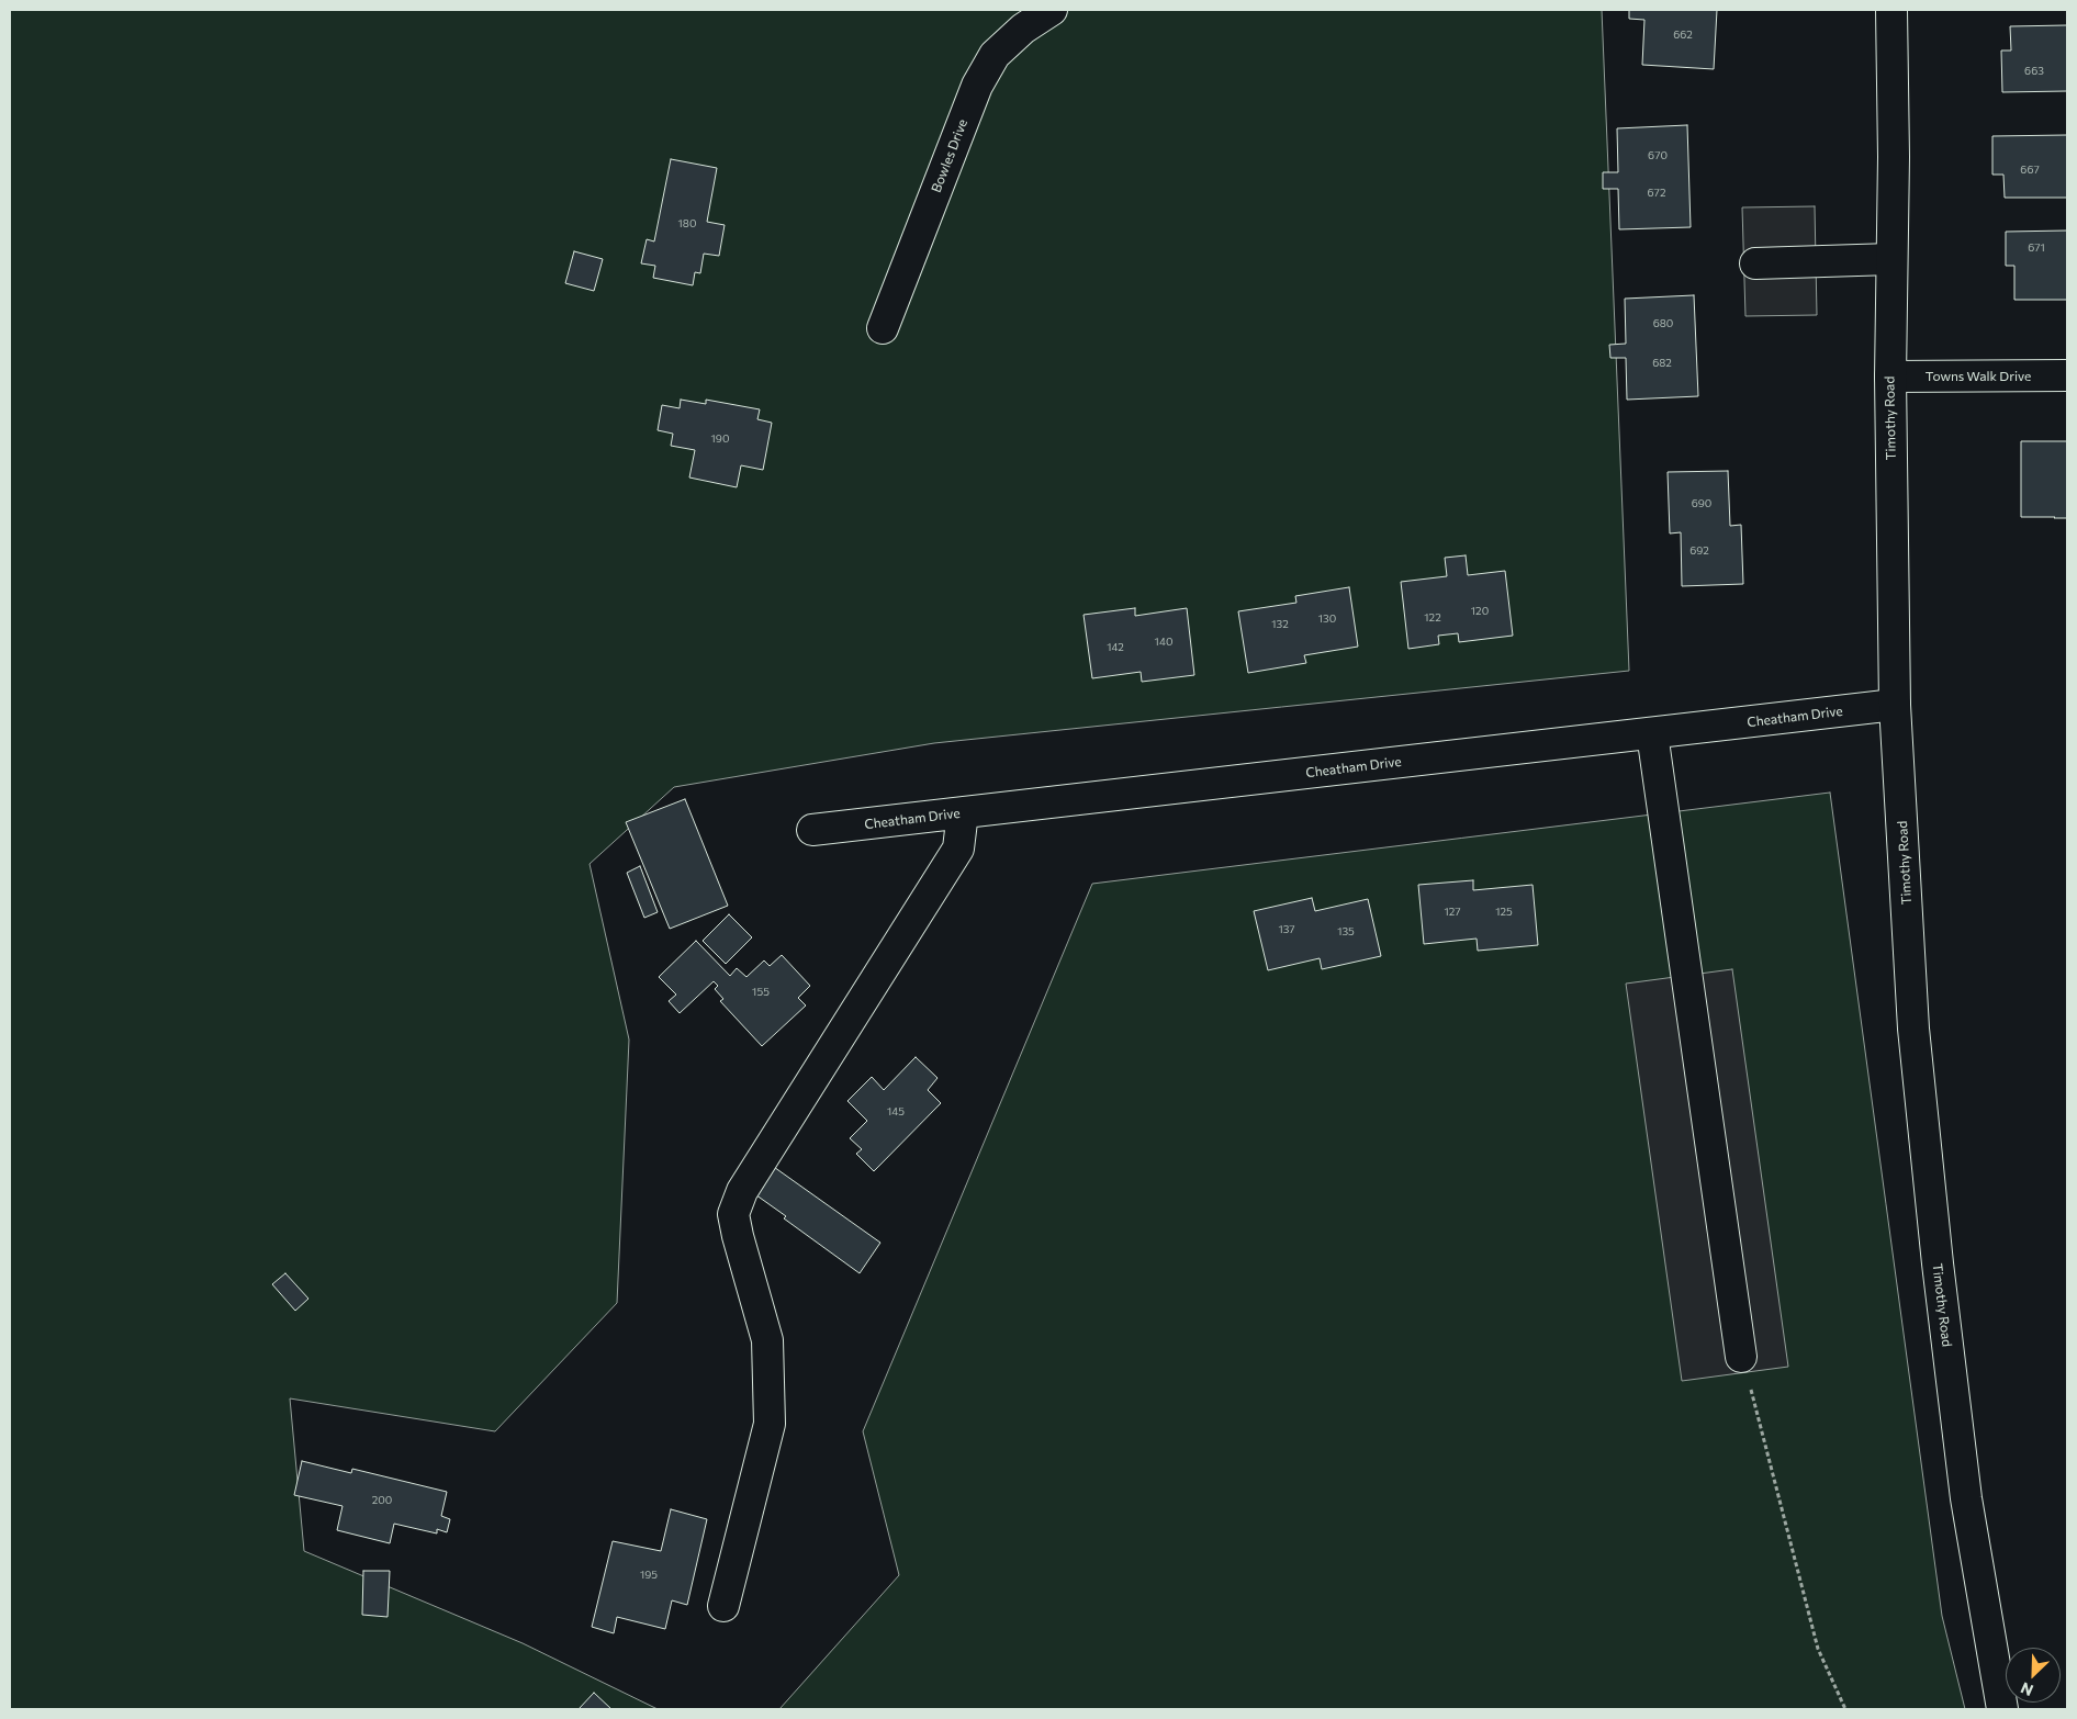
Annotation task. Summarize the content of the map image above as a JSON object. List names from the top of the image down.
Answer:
{
  "streets": {
    "main road": [
      "Bowles Drive",
      "Towns Walk Drive",
      "Timothy Road",
      "Cheatham Drive"
    ]
  },
  "crossings": [
    ["Towns Walk Drive", "Timothy Road"],
    ["Timothy Road", "Cheatham Drive"]
  ],
  "house_numbers": [
    "662",
    "663",
    "670",
    "667",
    "672",
    "180",
    "671",
    "680",
    "682",
    "190",
    "690",
    "692",
    "120",
    "122",
    "130",
    "132",
    "140",
    "142",
    "127",
    "125",
    "137",
    "135",
    "155",
    "145",
    "200",
    "195"
  ],
  "north": "bottom left"
}
